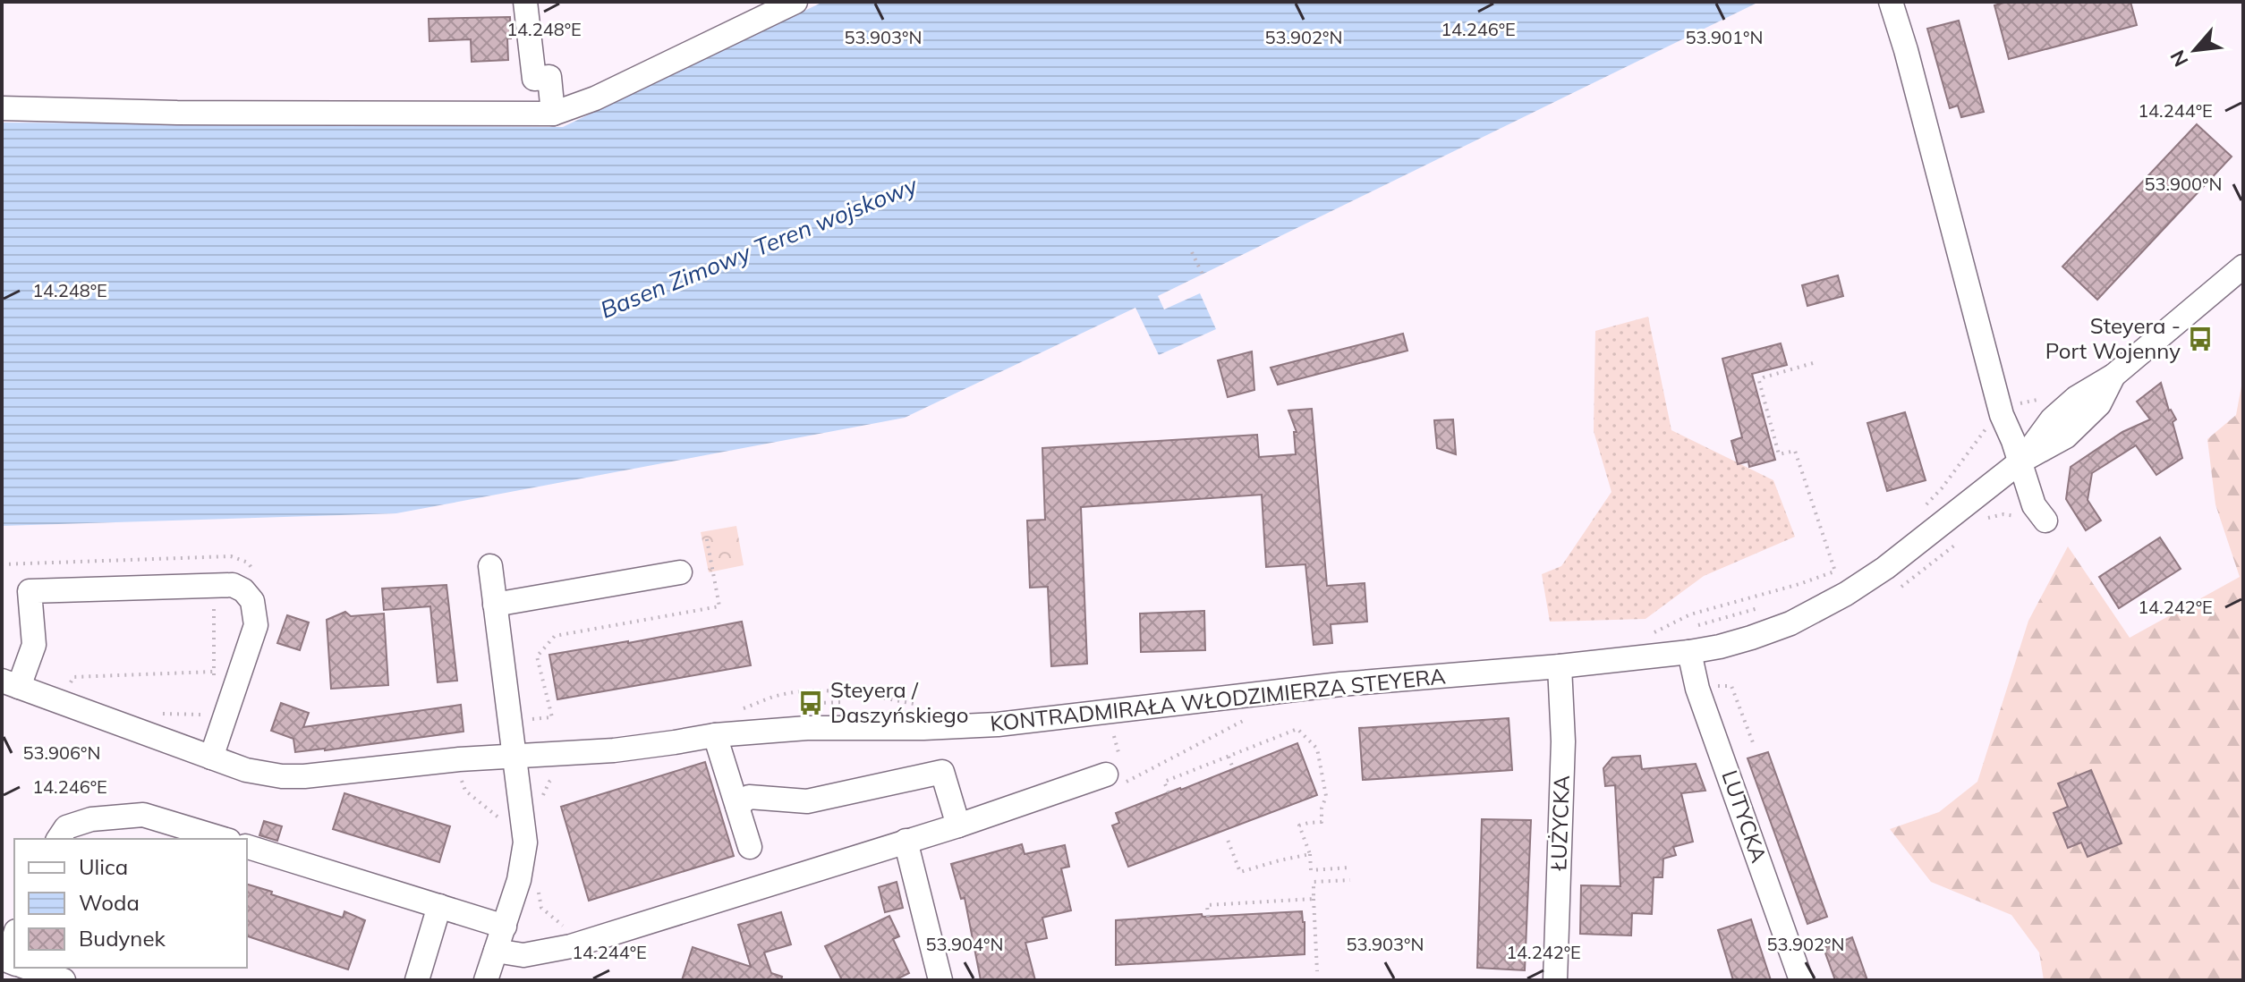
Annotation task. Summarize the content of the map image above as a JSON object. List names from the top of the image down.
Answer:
{
  "streets": {
    "street": ["KONTRADMIRAŁA WŁODZIMIERZA STEYERA", "LUTYCKA", "ŁUŻYCKA"]
  },
  "crossings": [
    ["KONTRADMIRAŁA WŁODZIMIERZA STEYERA", "LUTYCKA"],
    ["KONTRADMIRAŁA WŁODZIMIERZA STEYERA", "ŁUŻYCKA"]
  ],
  "water": ["Basen Zimowy Teren wojskowy"],
  "places": {
    "bus stop": ["Steyera - Port Wojenny", "Steyera / Daszyńskiego"]
  },
  "legend": ["Ulica", "Woda", "Budynek"],
  "north": "bottom left",
  "coordinates": [
    "14.248°E",
    "14.246°E",
    "53.902°N",
    "53.901°N",
    "53.903°N",
    "14.244°E",
    "53.900°N",
    "14.242°E",
    "53.906°N",
    "53.904°N"
  ]
}
